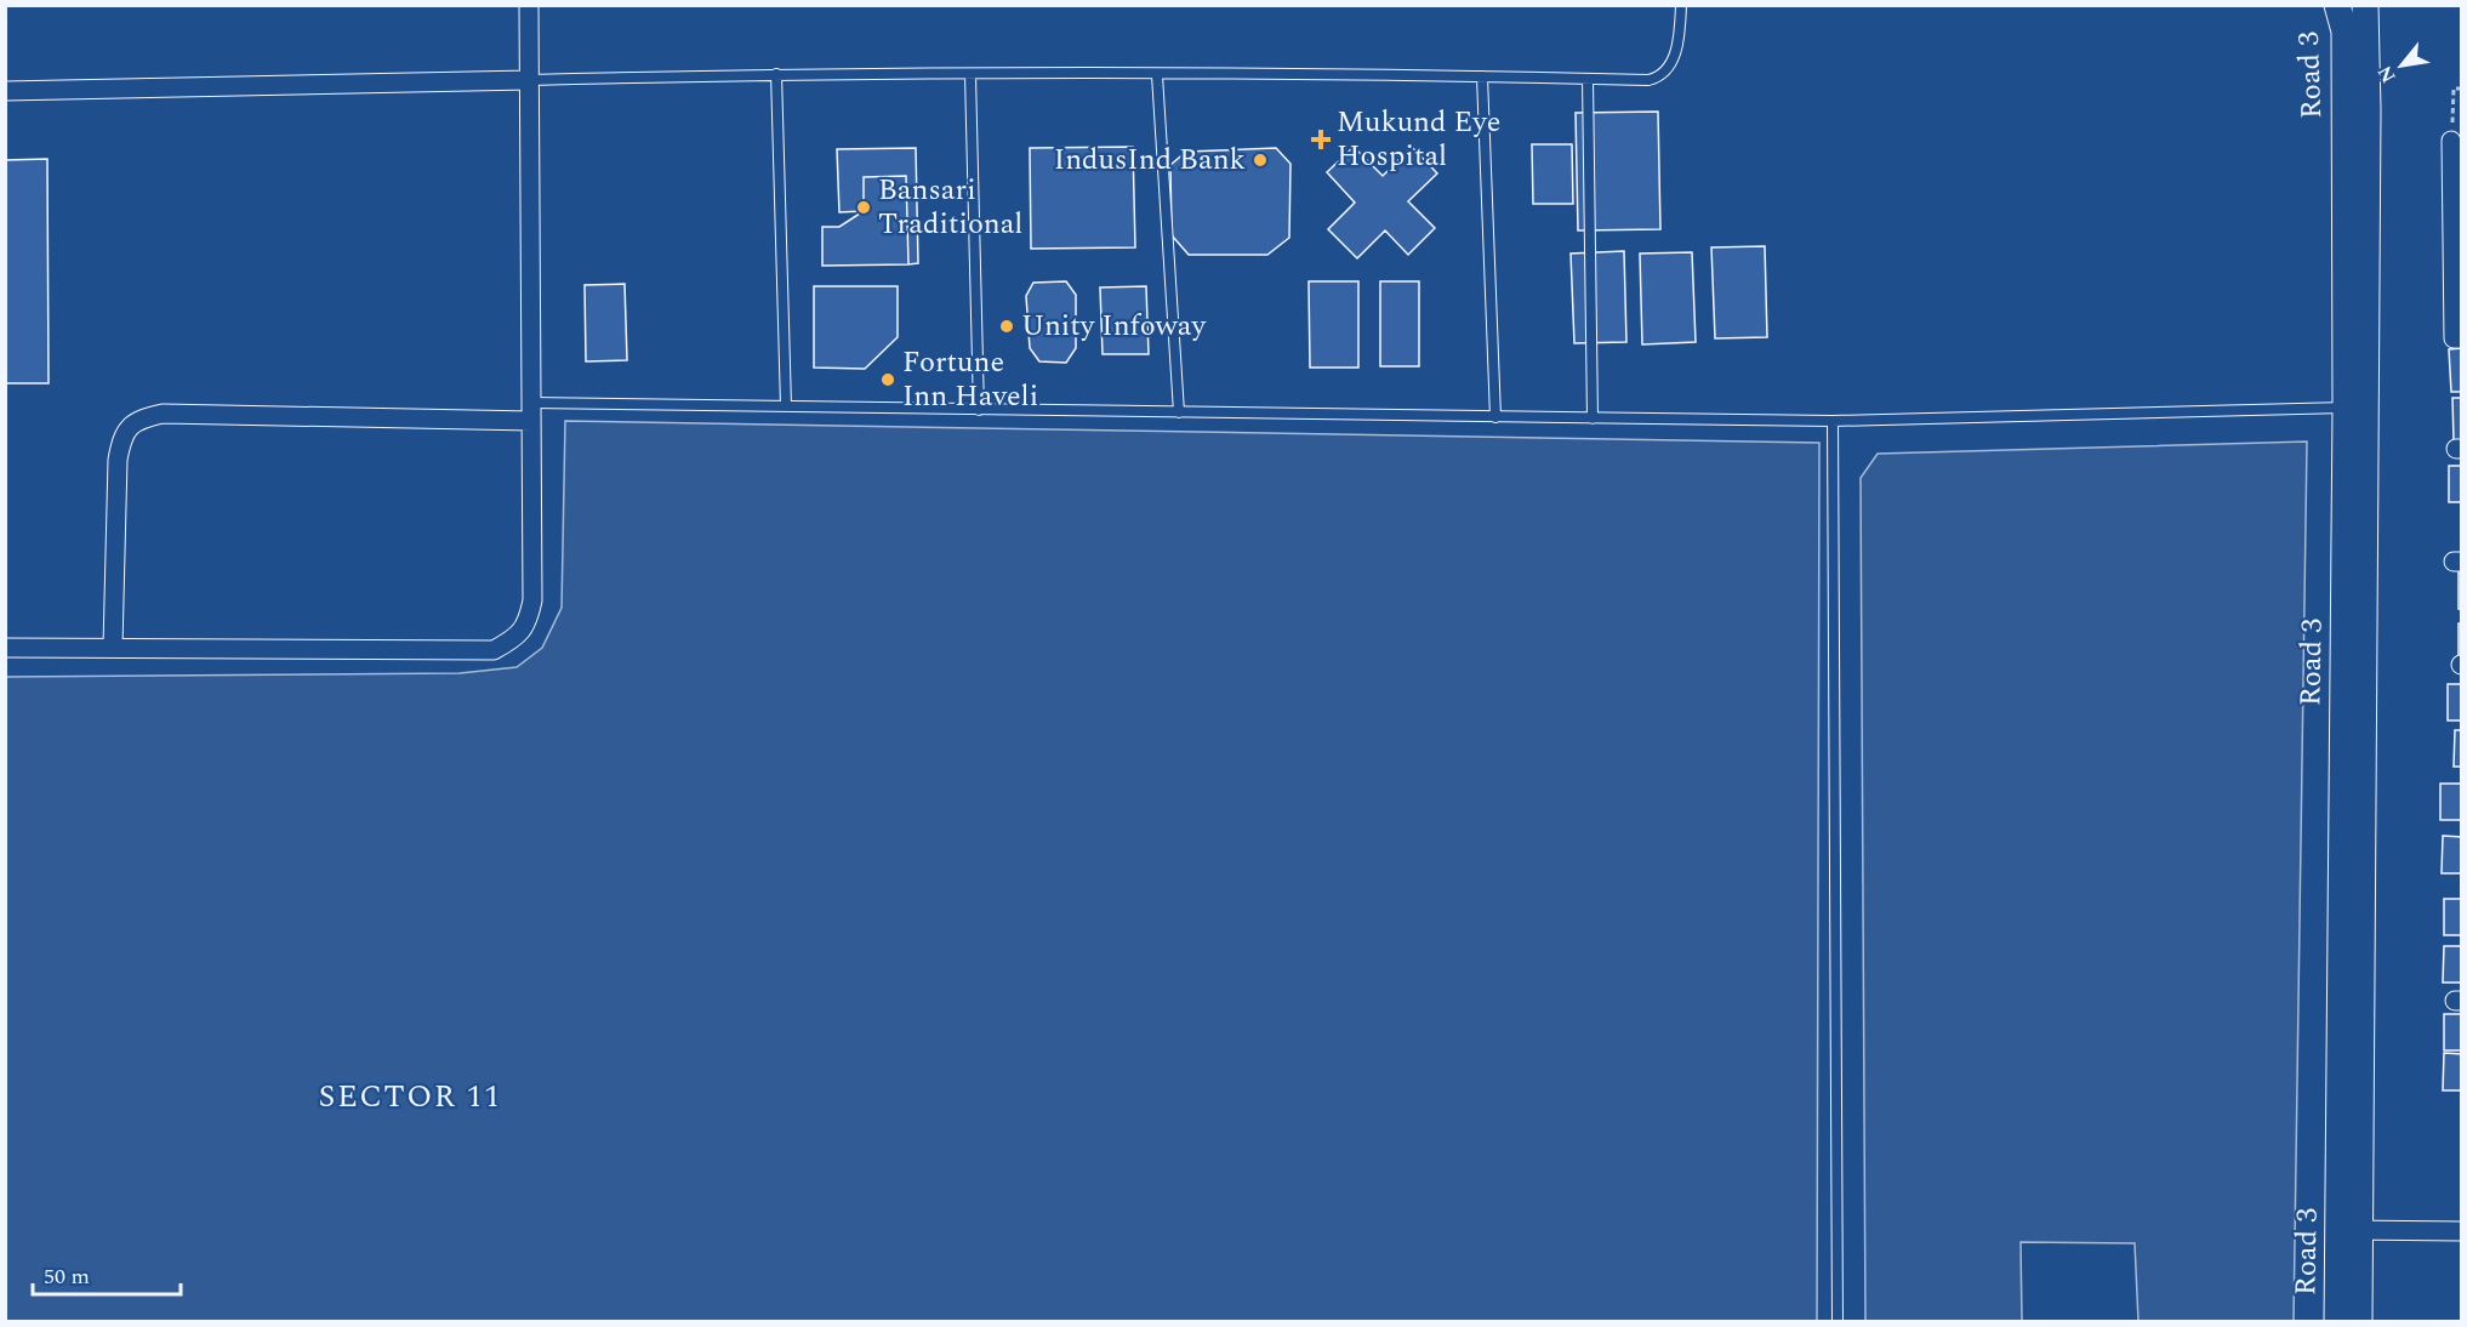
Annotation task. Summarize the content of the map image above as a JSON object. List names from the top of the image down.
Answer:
{
  "streets": {
    "street": ["Road 3"]
  },
  "districts": ["SECTOR 11"],
  "places": {
    "health": ["Mukund Eye Hospital"],
    "other": [
      "IndusInd Bank",
      "Bansari Traditional",
      "Unity Infoway",
      "Fortune Inn Haveli"
    ]
  },
  "scale_bar": "50 m",
  "north": "bottom left"
}
